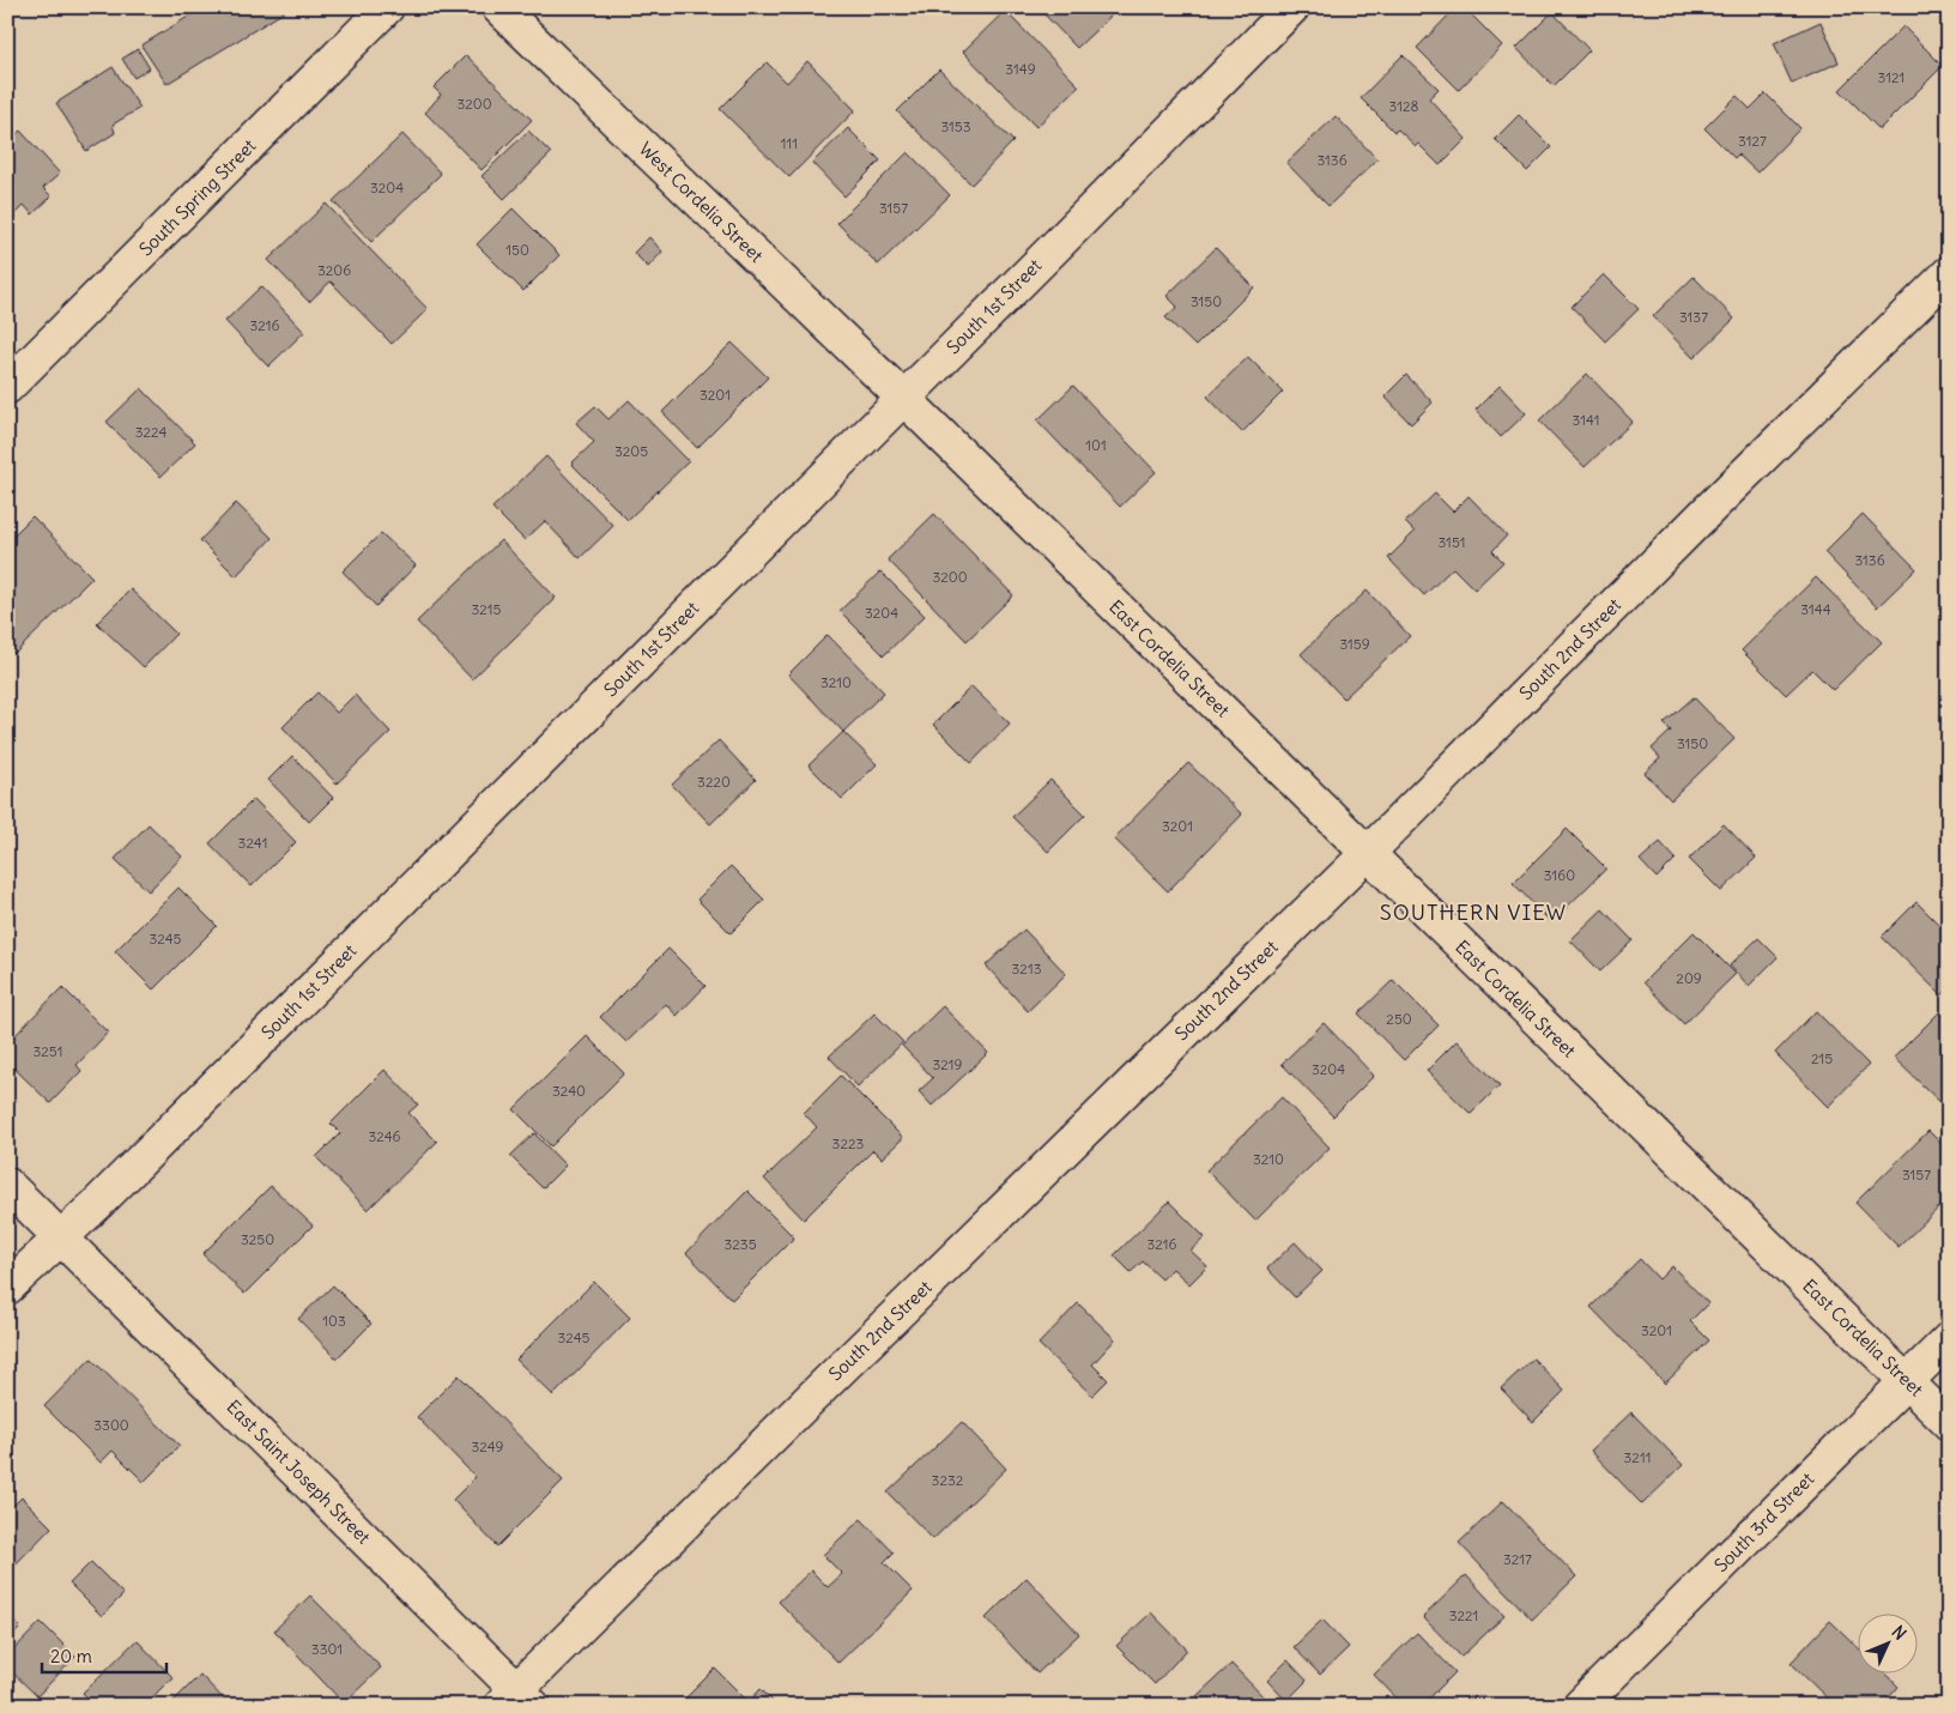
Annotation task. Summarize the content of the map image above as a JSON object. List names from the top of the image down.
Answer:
{
  "streets": {
    "street": [
      "South Spring Street",
      "West Cordelia Street",
      "South 1st Street",
      "South 2nd Street",
      "East Cordelia Street",
      "East Saint Joseph Street",
      "South 3rd Street"
    ]
  },
  "crossings": [
    ["West Cordelia Street", "South 1st Street"],
    ["West Cordelia Street", "East Cordelia Street"],
    ["South 1st Street", "East Cordelia Street"],
    ["South 1st Street", "East Saint Joseph Street"],
    ["South 2nd Street", "East Cordelia Street"],
    ["South 2nd Street", "East Saint Joseph Street"],
    ["East Cordelia Street", "South 3rd Street"]
  ],
  "districts": ["SOUTHERN VIEW"],
  "house_numbers": [
    "3149",
    "3121",
    "3200",
    "3128",
    "3153",
    "3127",
    "111",
    "3136",
    "3204",
    "3157",
    "150",
    "3206",
    "3150",
    "3137",
    "3216",
    "3201",
    "3141",
    "3224",
    "101",
    "3205",
    "3151",
    "3136",
    "3200",
    "3215",
    "3144",
    "3204",
    "3159",
    "3210",
    "3150",
    "3220",
    "3201",
    "3241",
    "3160",
    "3245",
    "3213",
    "209",
    "250",
    "3251",
    "215",
    "3219",
    "3204",
    "3240",
    "3246",
    "3223",
    "3210",
    "3157",
    "3250",
    "3235",
    "3216",
    "103",
    "3201",
    "3245",
    "3300",
    "3249",
    "3211",
    "3232",
    "3217",
    "3221",
    "3301"
  ],
  "scale_bar": "20 m",
  "north": "top right"
}
